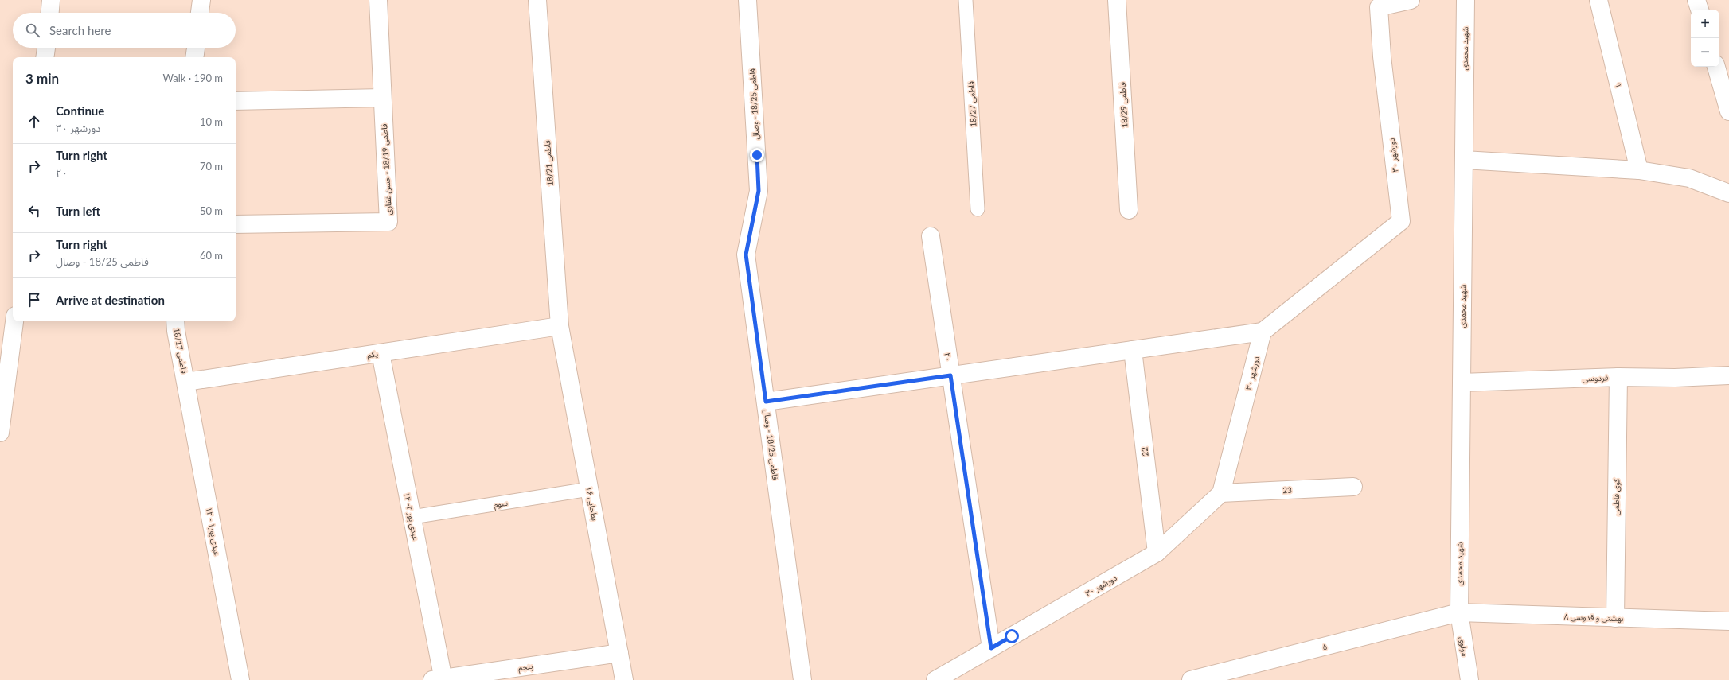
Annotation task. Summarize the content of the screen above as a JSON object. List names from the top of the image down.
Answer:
{
  "streets": {
    "street": [
      "شهید محمدی",
      "۹",
      "فاطمی 18/25 - وصال",
      "فاطمی 18/29",
      "دورشهر ۳۰",
      "فاطمی 18/21",
      "فاطمی 18/19 - حسن غفاری",
      "فاطمی 18/17",
      "یکم",
      "۲۰",
      "فردوسی",
      "22",
      "23",
      "کوی فاطمی",
      "بطحایی ۱۶",
      "عبدی پور ۲- ۱۴",
      "عبدی پور۱ - ۱۲",
      "بهشتی و قدوسی ۸",
      "۵",
      "مولوی",
      "پنجم"
    ],
    "lane": ["فاطمی 18/27", "سوم"]
  },
  "crossings": [
    ["شهید محمدی", "فردوسی"],
    ["شهید محمدی", "بهشتی و قدوسی ۸"],
    ["شهید محمدی", "۵"],
    ["شهید محمدی", "مولوی"],
    ["دورشهر ۳۰", "۲۰"],
    ["دورشهر ۳۰", "22"],
    ["دورشهر ۳۰", "23"],
    ["فاطمی 18/21", "یکم"],
    ["فاطمی 18/21", "بطحایی ۱۶"],
    ["فاطمی 18/17", "یکم"],
    ["فاطمی 18/17", "عبدی پور۱ - ۱۲"],
    ["یکم", "بطحایی ۱۶"],
    ["یکم", "عبدی پور ۲- ۱۴"],
    ["یکم", "عبدی پور۱ - ۱۲"],
    ["فردوسی", "کوی فاطمی"],
    ["کوی فاطمی", "بهشتی و قدوسی ۸"],
    ["سوم", "بطحایی ۱۶"],
    ["سوم", "عبدی پور ۲- ۱۴"],
    ["بطحایی ۱۶", "پنجم"],
    ["عبدی پور ۲- ۱۴", "پنجم"],
    ["بهشتی و قدوسی ۸", "۵"],
    ["بهشتی و قدوسی ۸", "مولوی"],
    ["۵", "مولوی"]
  ],
  "page": {
    "map_buttons": ["+", "−"],
    "search": "Search here",
    "heading": ["3 min", "Walk · 190 m"],
    "list": [
      ["Continue", "دورشهر ۳۰", "10 m"],
      ["Turn right", "۲۰", "70 m"],
      ["Turn left", "50 m"],
      ["Turn right", "فاطمی 18/25 - وصال", "60 m"],
      "Arrive at destination"
    ]
  }
}
